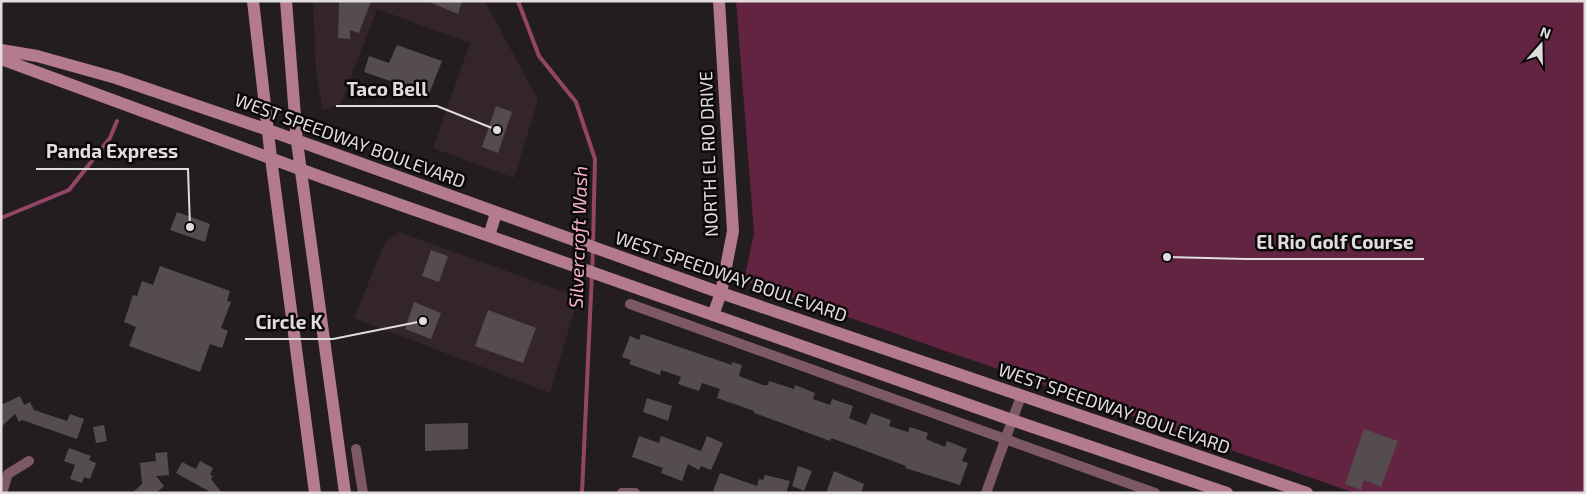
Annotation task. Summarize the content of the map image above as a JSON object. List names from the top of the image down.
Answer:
{
  "streets": {
    "main road": ["WEST SPEEDWAY BOULEVARD", "NORTH EL RIO DRIVE"]
  },
  "crossings": [
    ["WEST SPEEDWAY BOULEVARD", "NORTH EL RIO DRIVE"]
  ],
  "water": ["Silvercroft Wash"],
  "places": [
    "Taco Bell",
    "Panda Express",
    "El Rio Golf Course",
    "Circle K"
  ],
  "north": "top"
}
